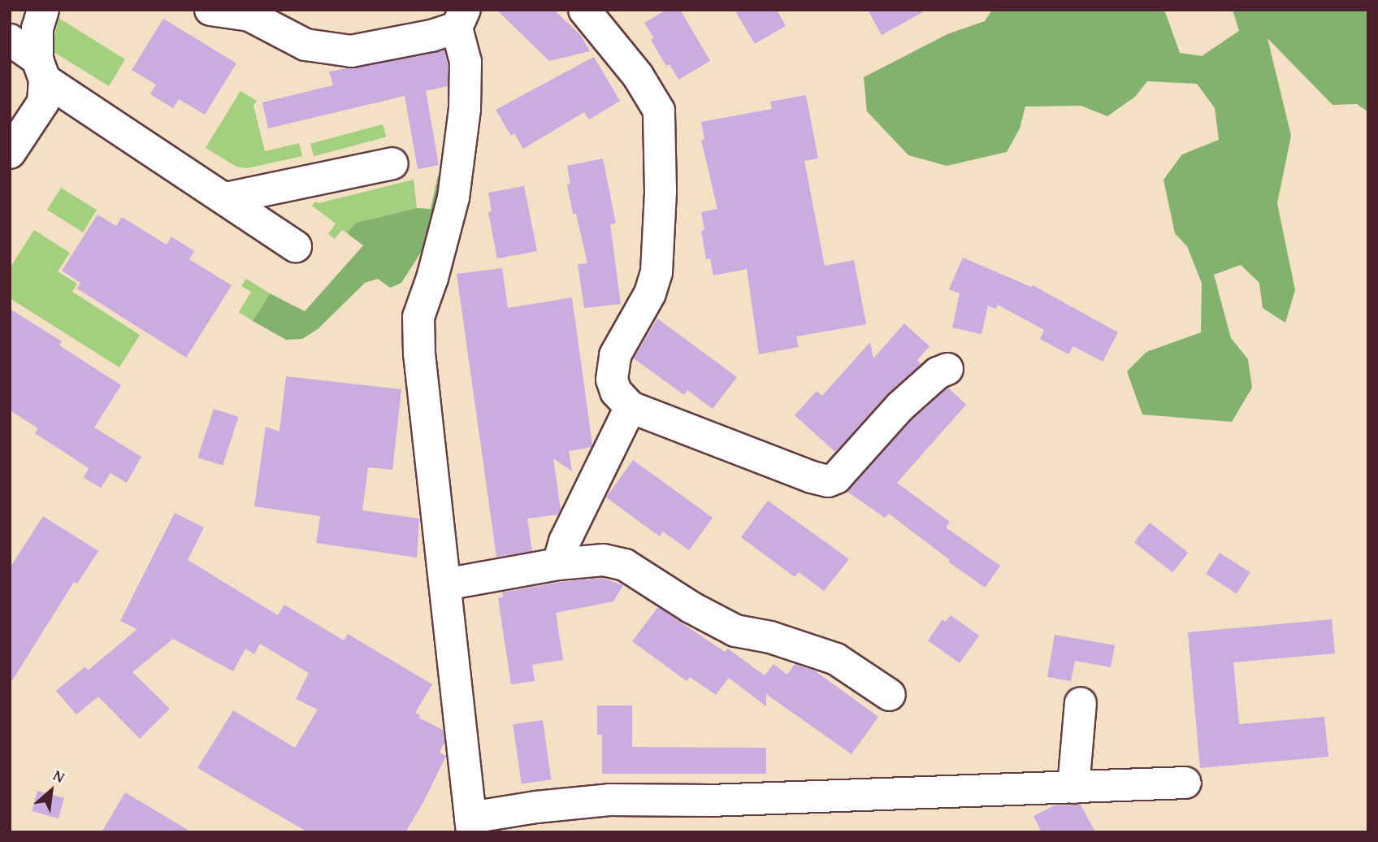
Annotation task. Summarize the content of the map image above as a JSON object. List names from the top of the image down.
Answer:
{
  "north": "top right"
}
